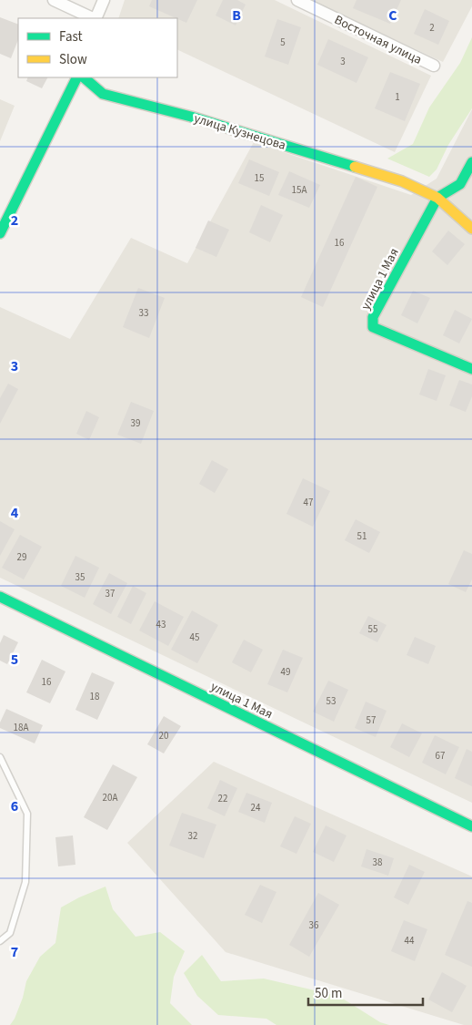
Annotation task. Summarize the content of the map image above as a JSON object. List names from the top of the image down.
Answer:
{
  "streets": {
    "street": ["Восточная улица", "улица Кузнецова", "улица 1 Мая"]
  },
  "crossings": [
    ["улица Кузнецова", "улица 1 Мая"]
  ],
  "house_numbers": [
    "2",
    "5",
    "3",
    "1",
    "15",
    "15А",
    "16",
    "33",
    "39",
    "47",
    "51",
    "29",
    "35",
    "37",
    "43",
    "55",
    "45",
    "49",
    "16",
    "18",
    "53",
    "57",
    "18А",
    "20",
    "67",
    "20А",
    "22",
    "24",
    "32",
    "38",
    "36",
    "44"
  ],
  "legend": ["Fast", "Slow"],
  "scale_bar": "50 m",
  "grid": {
    "columns": ["B", "C"],
    "rows": [
      "2",
      "3",
      "4",
      "5",
      "6",
      "7"
    ]
  }
}
